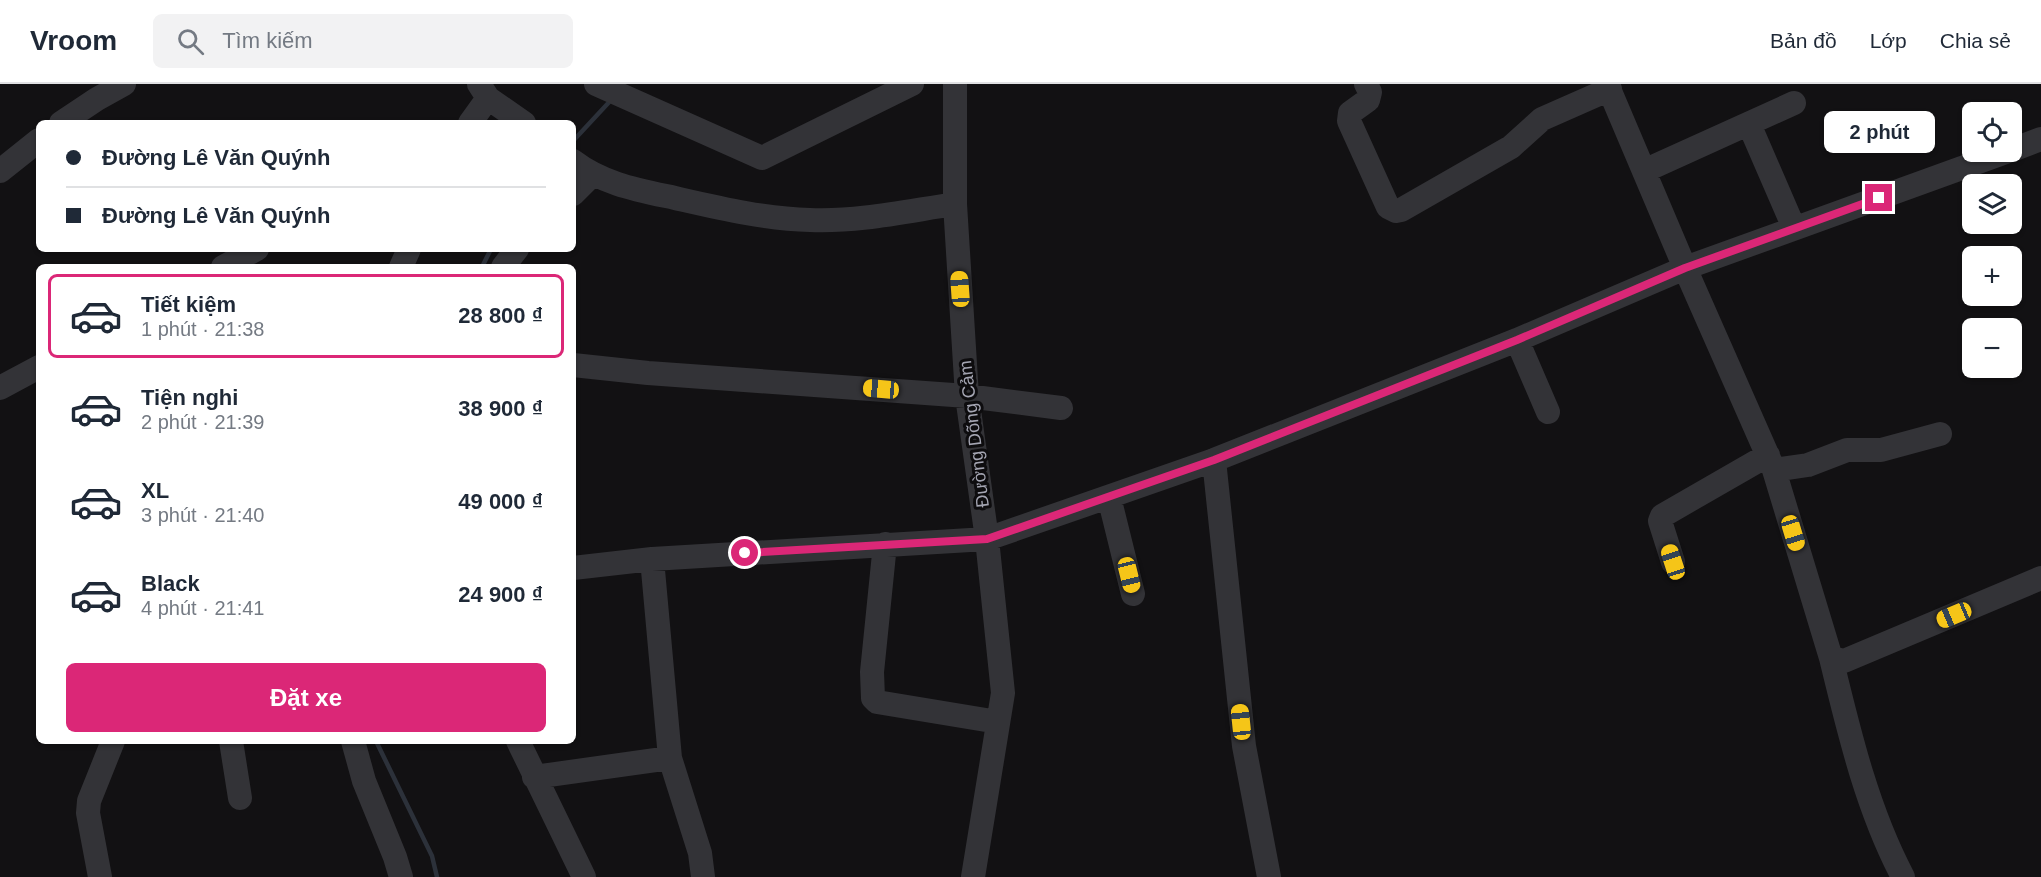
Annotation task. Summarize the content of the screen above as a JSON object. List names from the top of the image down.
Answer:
{
  "streets": {
    "street": ["Đường Dõng Cảm"]
  },
  "page": {
    "header": "Vroom",
    "search": "Tìm kiếm",
    "nav": ["Bản đồ", "Lớp", "Chia sẻ"],
    "map_buttons": ["+", "−"],
    "bubble": "2 phút",
    "banner": ["Đường Lê Văn Quýnh", "Đường Lê Văn Quýnh"],
    "list": [
      {
        "name": "Tiết kiệm",
        "note": "1 phút · 21:38",
        "value": "28 800 ₫"
      },
      {
        "name": "Tiện nghi",
        "note": "2 phút · 21:39",
        "value": "38 900 ₫"
      },
      {
        "name": "XL",
        "note": "3 phút · 21:40",
        "value": "49 000 ₫"
      },
      {
        "name": "Black",
        "note": "4 phút · 21:41",
        "value": "24 900 ₫"
      }
    ],
    "buttons": "Đặt xe"
  }
}
